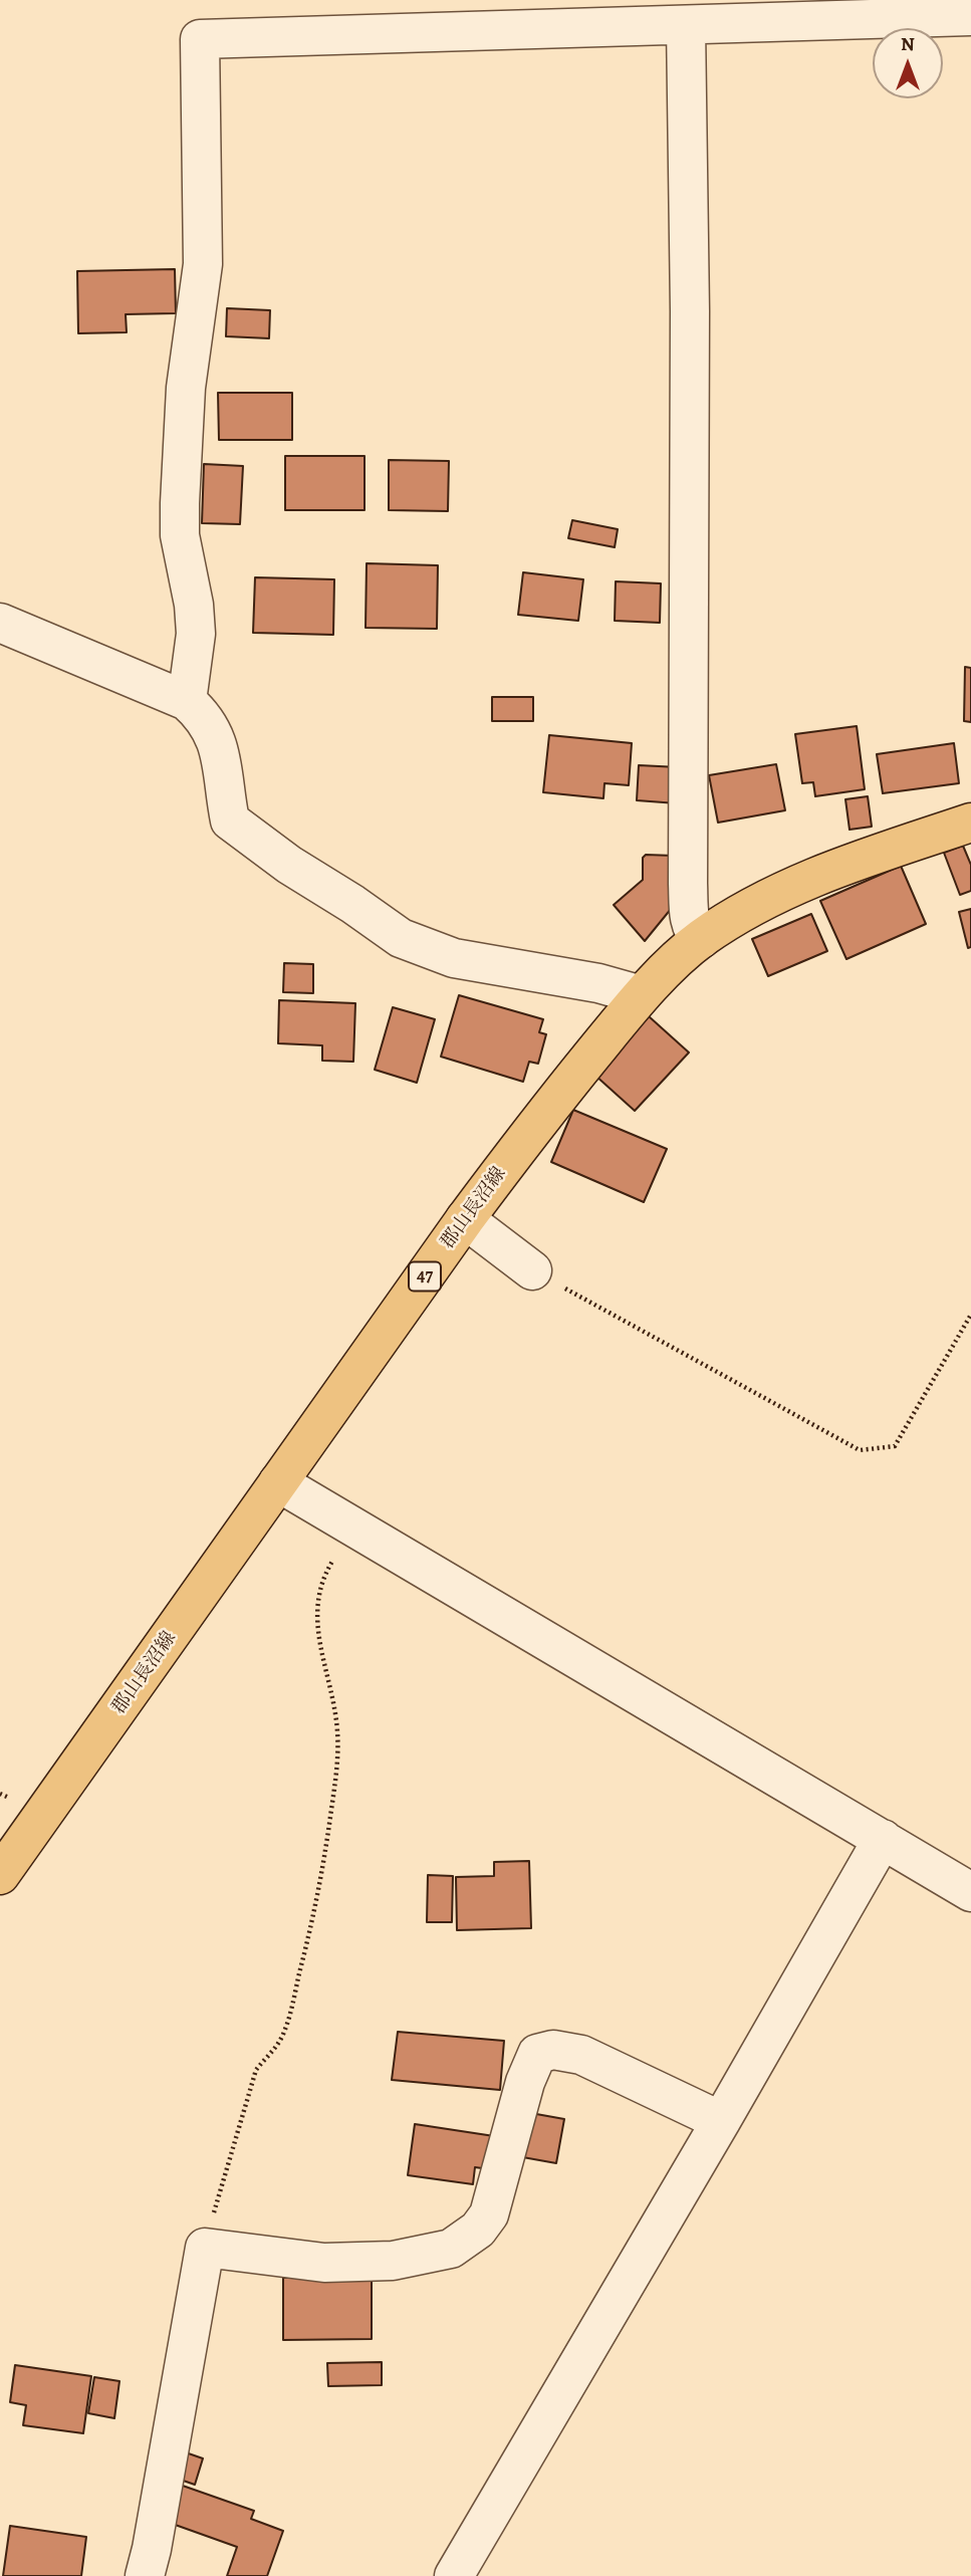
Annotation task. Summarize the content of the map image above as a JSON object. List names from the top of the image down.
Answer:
{
  "streets": {
    "main road": ["郡山長沼線", "47"]
  },
  "north": "top"
}
